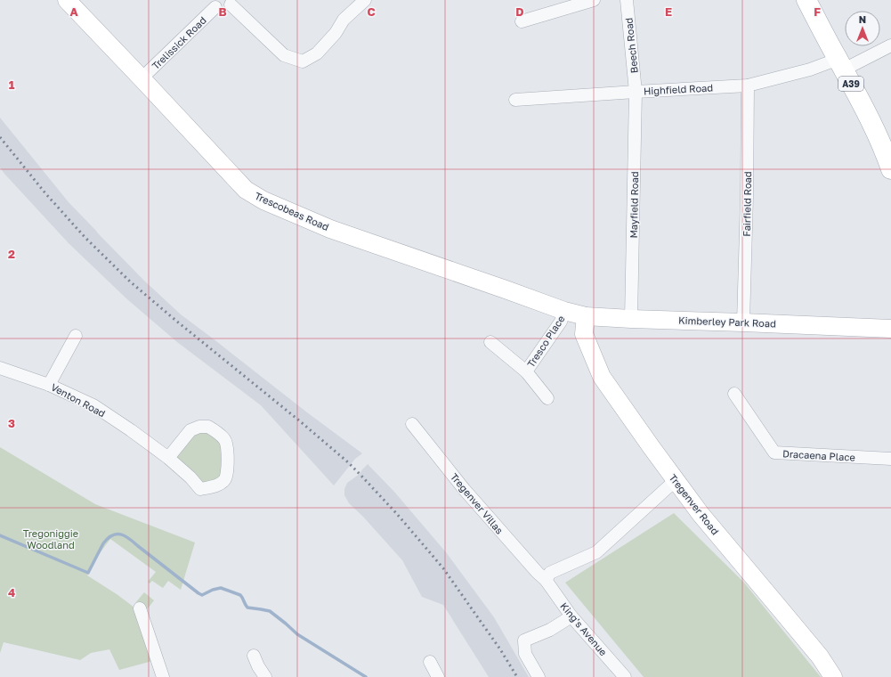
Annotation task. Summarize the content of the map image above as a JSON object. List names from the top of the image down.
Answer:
{
  "streets": {
    "main road": ["A39"],
    "street": [
      "Trelissick Road",
      "Beech Road",
      "Highfield Road",
      "Fairfield Road",
      "Mayfield Road",
      "Trescobeas Road",
      "Kimberley Park Road",
      "Tresco Place",
      "Venton Road",
      "Dracaena Place",
      "Tregenver Villas",
      "Tregenver Road",
      "King's Avenue"
    ]
  },
  "crossings": [
    ["Trelissick Road", "Trescobeas Road"],
    ["Beech Road", "Highfield Road"],
    ["Beech Road", "Mayfield Road"],
    ["A39", "Highfield Road"],
    ["Highfield Road", "Fairfield Road"],
    ["Highfield Road", "Mayfield Road"],
    ["Fairfield Road", "Kimberley Park Road"],
    ["Mayfield Road", "Kimberley Park Road"],
    ["Trescobeas Road", "Kimberley Park Road"],
    ["Trescobeas Road", "Tresco Place"],
    ["Kimberley Park Road", "Tresco Place"],
    ["Kimberley Park Road", "Tregenver Road"],
    ["Tregenver Villas", "King's Avenue"]
  ],
  "parks": ["Tregoniggie Woodland"],
  "north": "top",
  "grid": {
    "columns": [
      "A",
      "B",
      "C",
      "D",
      "E",
      "F"
    ],
    "rows": [
      "1",
      "2",
      "3",
      "4"
    ]
  }
}
